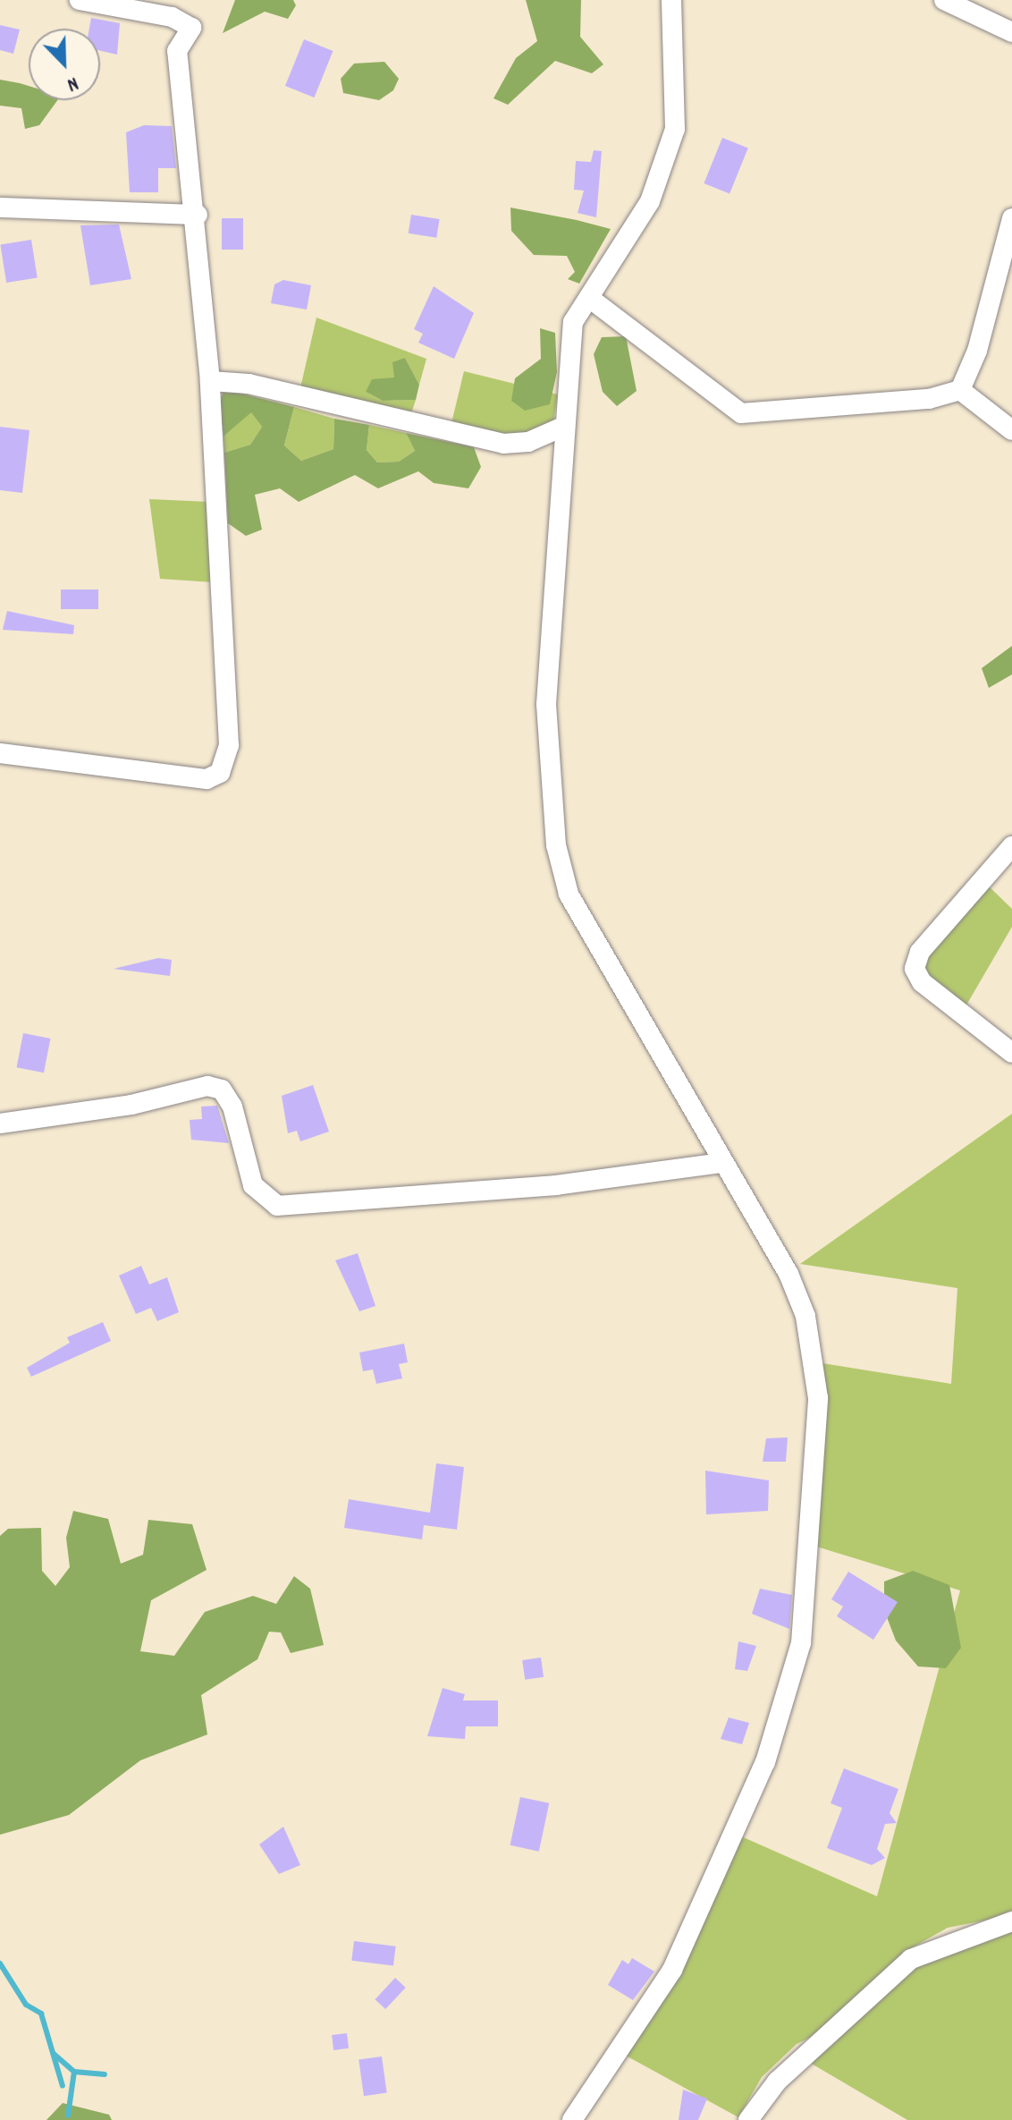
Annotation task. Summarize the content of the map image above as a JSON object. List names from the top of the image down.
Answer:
{
  "north": "bottom right"
}
